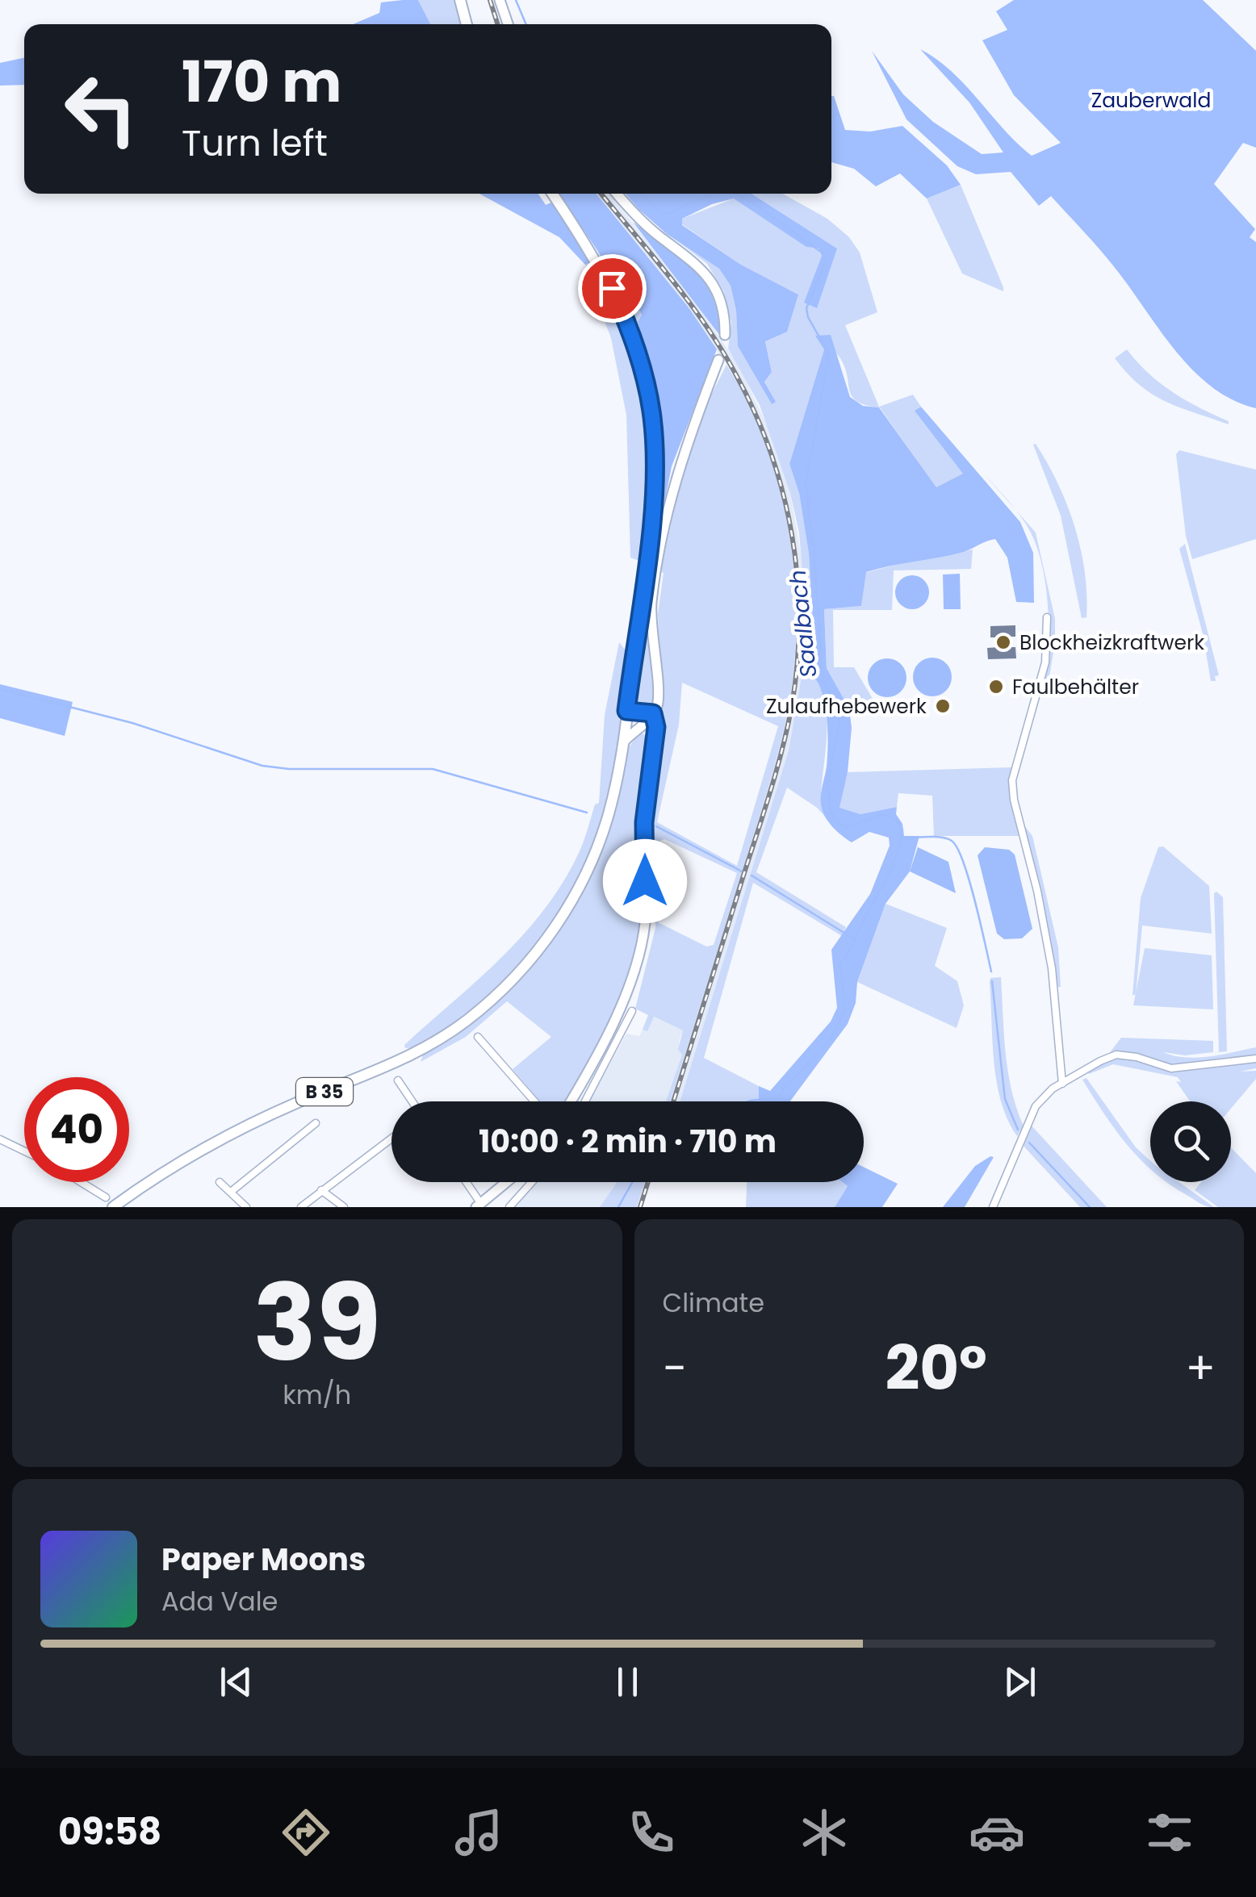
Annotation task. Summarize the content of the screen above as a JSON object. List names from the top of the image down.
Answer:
{
  "streets": {
    "main road": ["B 35"]
  },
  "water": ["Saalbach"],
  "parks": ["Zauberwald"],
  "places": ["Blockheizkraftwerk", "Faulbehälter", "Zulaufhebewerk"],
  "page": {
    "turn": ["170 m", "Turn left"],
    "limit": "40",
    "trip": "10:00 · 2 min · 710 m",
    "tile": [
      ["39", "km/h"],
      "Climate"
    ],
    "heat": ["−", "20°", "+"],
    "song": ["Paper Moons", "Ada Vale"],
    "tabs": "09:58"
  }
}
